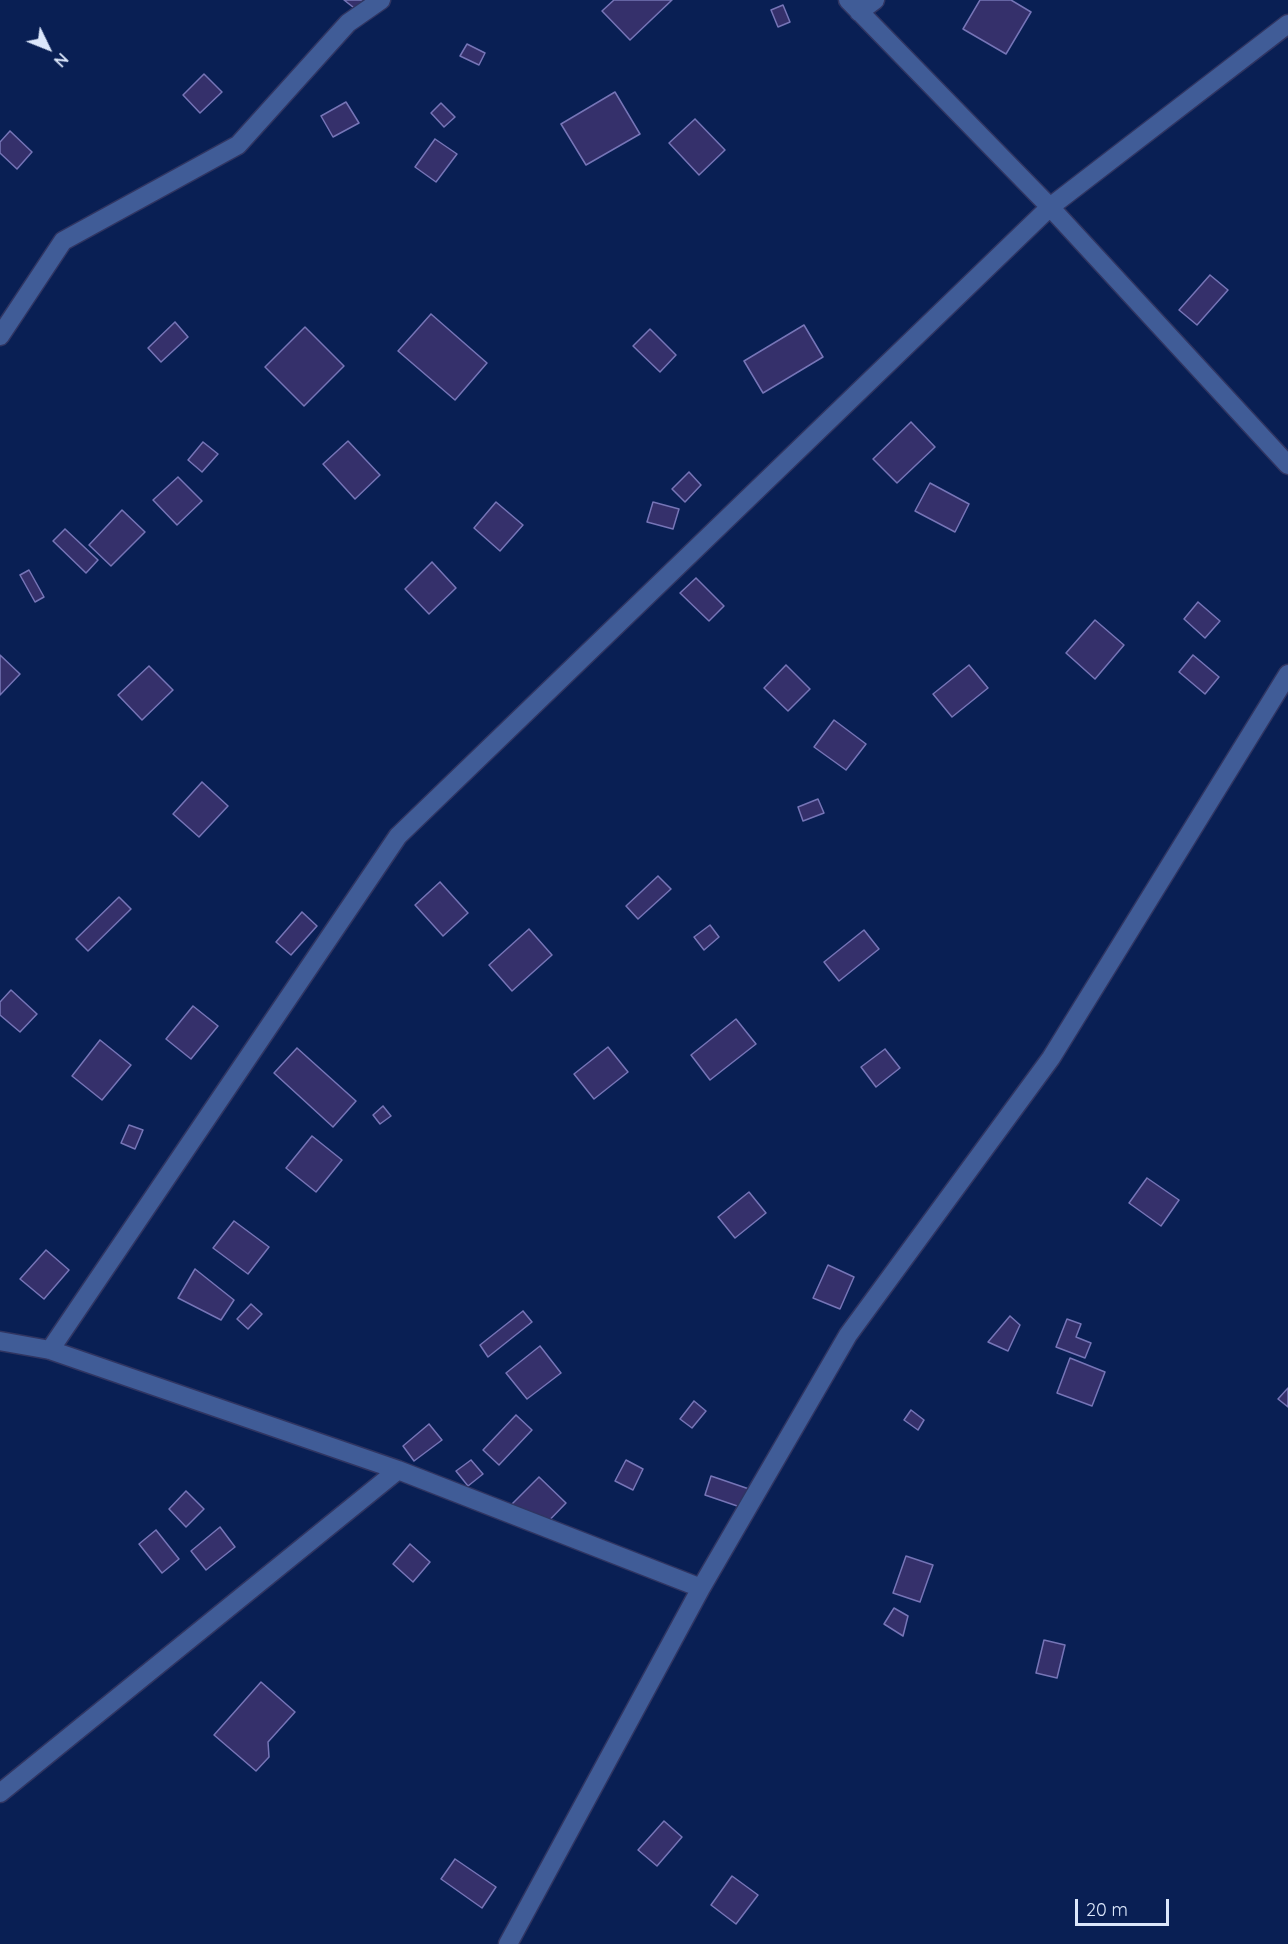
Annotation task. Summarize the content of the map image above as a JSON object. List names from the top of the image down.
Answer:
{
  "scale_bar": "20 m",
  "north": "bottom right"
}
